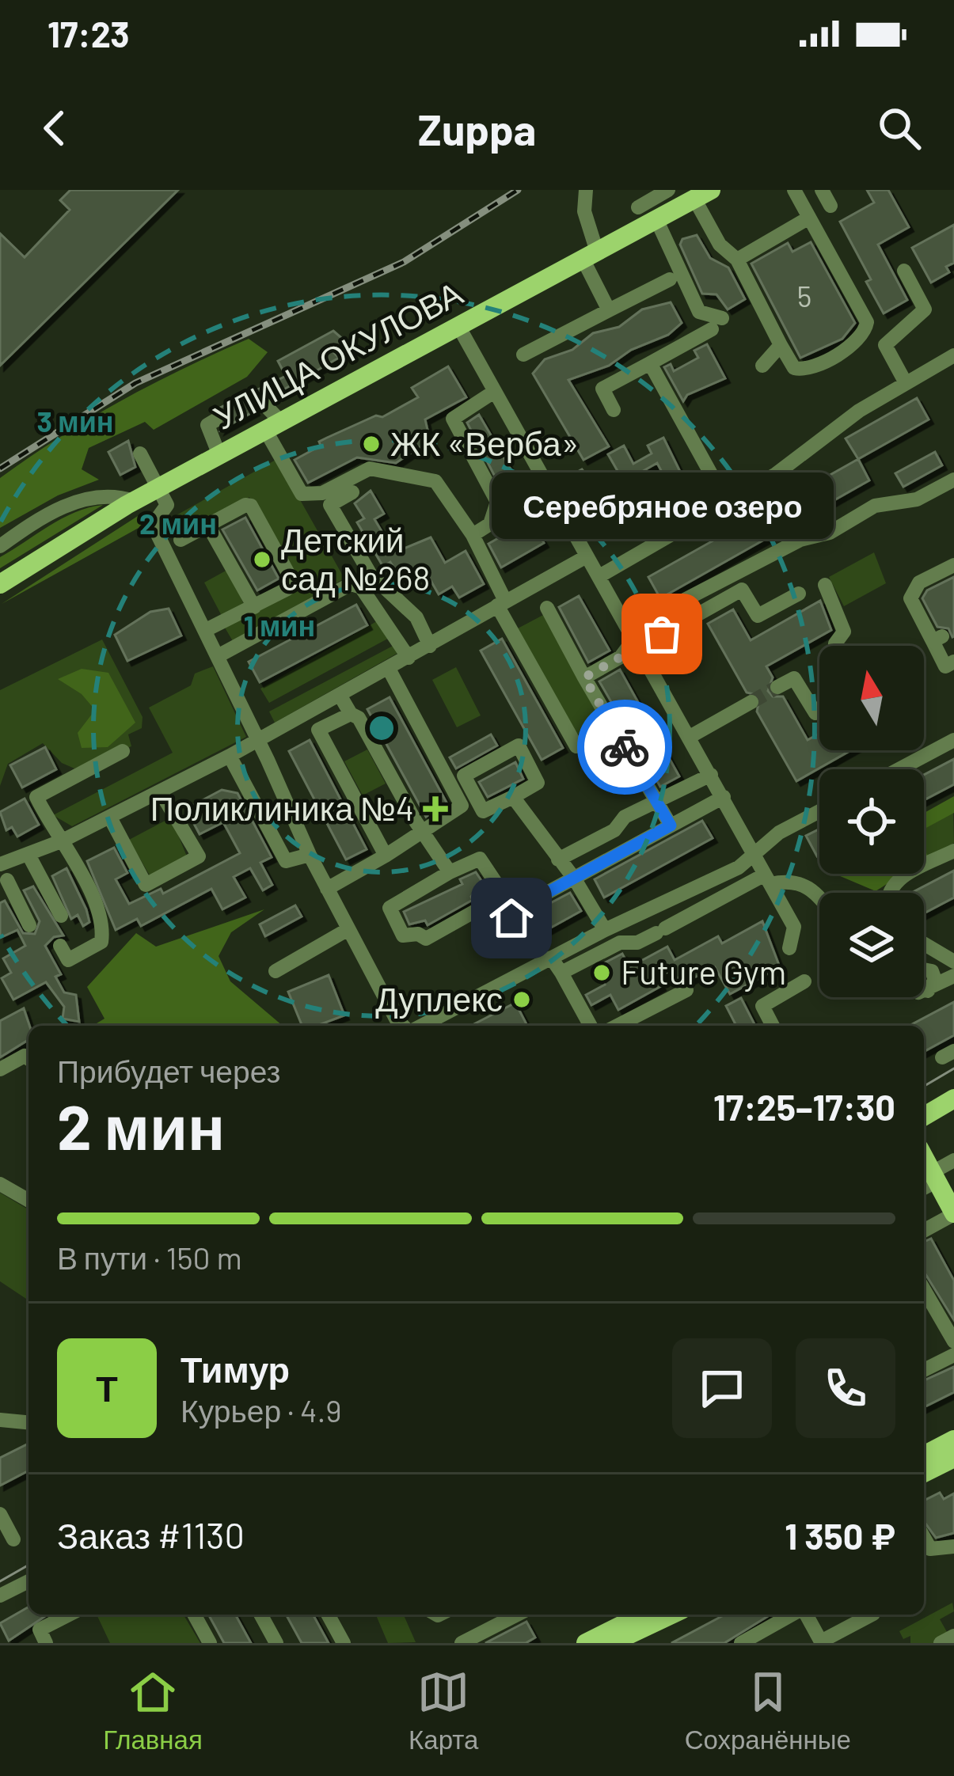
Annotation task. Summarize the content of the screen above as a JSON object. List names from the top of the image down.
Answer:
{
  "streets": {
    "main road": ["УЛИЦА ОКУЛОВА"]
  },
  "places": {
    "other": [
      "ЖК «Верба»",
      "Детский сад №268",
      "Серебряное озеро",
      "Future Gym",
      "Дуплекс"
    ],
    "health": ["Поликлиника №4"]
  },
  "house_numbers": ["5"],
  "north": "top",
  "page": {
    "status": "17:23",
    "header": "Zuppa",
    "bubble": "Серебряное озеро",
    "heading": ["2 мин", "Прибудет через", "17:25–17:30"],
    "panel": [
      "Тимур",
      "Курьер · 4.9",
      "Заказ #1130",
      "1 350 ₽"
    ],
    "bar": "В пути · 150 m",
    "round": "Т",
    "tabs": ["Главная", "Карта", "Сохранённые"]
  },
  "rings": ["3 мин", "2 мин", "1 мин"]
}
